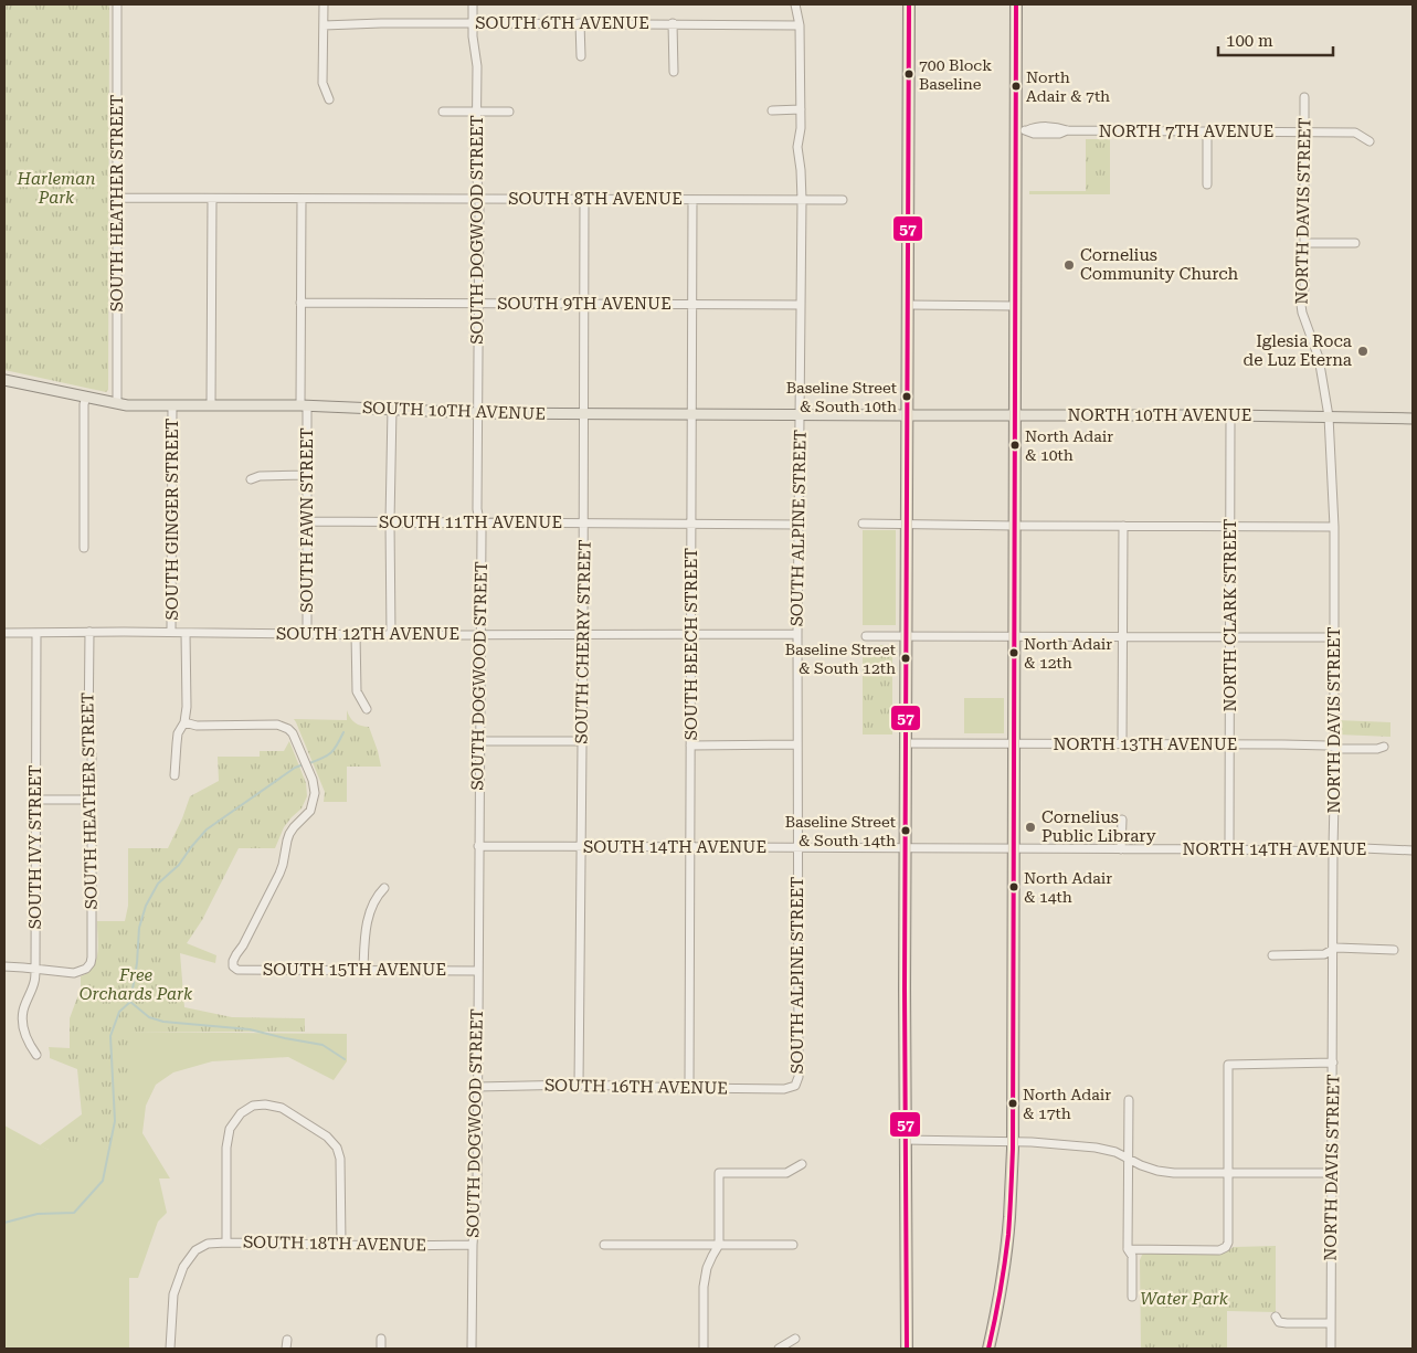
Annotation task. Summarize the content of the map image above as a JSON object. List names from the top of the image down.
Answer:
{
  "streets": {
    "main road": ["SOUTH 10TH AVENUE", "NORTH 10TH AVENUE"],
    "street": [
      "SOUTH 6TH AVENUE",
      "NORTH 7TH AVENUE",
      "SOUTH 8TH AVENUE",
      "SOUTH HEATHER STREET",
      "NORTH DAVIS STREET",
      "SOUTH DOGWOOD STREET",
      "SOUTH 9TH AVENUE",
      "SOUTH GINGER STREET",
      "SOUTH FAWN STREET",
      "SOUTH 11TH AVENUE",
      "SOUTH ALPINE STREET",
      "NORTH CLARK STREET",
      "SOUTH 12TH AVENUE",
      "SOUTH CHERRY STREET",
      "SOUTH BEECH STREET",
      "NORTH 13TH AVENUE",
      "SOUTH IVY STREET",
      "SOUTH 14TH AVENUE",
      "NORTH 14TH AVENUE",
      "SOUTH 15TH AVENUE",
      "SOUTH 16TH AVENUE",
      "SOUTH 18TH AVENUE"
    ]
  },
  "crossings": [
    ["SOUTH 6TH AVENUE", "SOUTH DOGWOOD STREET"],
    ["SOUTH 6TH AVENUE", "SOUTH ALPINE STREET"],
    ["NORTH 7TH AVENUE", "NORTH DAVIS STREET"],
    ["SOUTH 8TH AVENUE", "SOUTH HEATHER STREET"],
    ["SOUTH 8TH AVENUE", "SOUTH DOGWOOD STREET"],
    ["SOUTH 8TH AVENUE", "SOUTH FAWN STREET"],
    ["SOUTH 8TH AVENUE", "SOUTH ALPINE STREET"],
    ["SOUTH 8TH AVENUE", "SOUTH CHERRY STREET"],
    ["SOUTH 8TH AVENUE", "SOUTH BEECH STREET"],
    ["SOUTH HEATHER STREET", "SOUTH 10TH AVENUE"],
    ["SOUTH HEATHER STREET", "SOUTH 12TH AVENUE"],
    ["SOUTH HEATHER STREET", "SOUTH IVY STREET"],
    ["NORTH DAVIS STREET", "NORTH 10TH AVENUE"],
    ["NORTH DAVIS STREET", "NORTH 13TH AVENUE"],
    ["NORTH DAVIS STREET", "NORTH 14TH AVENUE"],
    ["SOUTH DOGWOOD STREET", "SOUTH 9TH AVENUE"],
    ["SOUTH DOGWOOD STREET", "SOUTH 10TH AVENUE"],
    ["SOUTH DOGWOOD STREET", "SOUTH 11TH AVENUE"],
    ["SOUTH DOGWOOD STREET", "SOUTH 12TH AVENUE"],
    ["SOUTH DOGWOOD STREET", "SOUTH 14TH AVENUE"],
    ["SOUTH DOGWOOD STREET", "SOUTH 15TH AVENUE"],
    ["SOUTH DOGWOOD STREET", "SOUTH 16TH AVENUE"],
    ["SOUTH DOGWOOD STREET", "SOUTH 18TH AVENUE"],
    ["SOUTH 9TH AVENUE", "SOUTH FAWN STREET"],
    ["SOUTH 9TH AVENUE", "SOUTH ALPINE STREET"],
    ["SOUTH 9TH AVENUE", "SOUTH CHERRY STREET"],
    ["SOUTH 9TH AVENUE", "SOUTH BEECH STREET"],
    ["SOUTH 10TH AVENUE", "NORTH 10TH AVENUE"],
    ["SOUTH 10TH AVENUE", "SOUTH GINGER STREET"],
    ["SOUTH 10TH AVENUE", "SOUTH FAWN STREET"],
    ["SOUTH 10TH AVENUE", "SOUTH ALPINE STREET"],
    ["SOUTH 10TH AVENUE", "SOUTH CHERRY STREET"],
    ["SOUTH 10TH AVENUE", "SOUTH BEECH STREET"],
    ["NORTH 10TH AVENUE", "NORTH CLARK STREET"],
    ["SOUTH GINGER STREET", "SOUTH 12TH AVENUE"],
    ["SOUTH FAWN STREET", "SOUTH 11TH AVENUE"],
    ["SOUTH FAWN STREET", "SOUTH 12TH AVENUE"],
    ["SOUTH 11TH AVENUE", "SOUTH ALPINE STREET"],
    ["SOUTH 11TH AVENUE", "SOUTH CHERRY STREET"],
    ["SOUTH 11TH AVENUE", "SOUTH BEECH STREET"],
    ["SOUTH ALPINE STREET", "SOUTH 12TH AVENUE"],
    ["SOUTH ALPINE STREET", "SOUTH 14TH AVENUE"],
    ["SOUTH ALPINE STREET", "SOUTH 16TH AVENUE"],
    ["NORTH CLARK STREET", "NORTH 13TH AVENUE"],
    ["NORTH CLARK STREET", "NORTH 14TH AVENUE"],
    ["SOUTH 12TH AVENUE", "SOUTH CHERRY STREET"],
    ["SOUTH 12TH AVENUE", "SOUTH BEECH STREET"],
    ["SOUTH 12TH AVENUE", "SOUTH IVY STREET"],
    ["SOUTH CHERRY STREET", "SOUTH 14TH AVENUE"],
    ["SOUTH CHERRY STREET", "SOUTH 16TH AVENUE"],
    ["SOUTH BEECH STREET", "SOUTH 14TH AVENUE"],
    ["SOUTH BEECH STREET", "SOUTH 16TH AVENUE"],
    ["SOUTH 14TH AVENUE", "NORTH 14TH AVENUE"]
  ],
  "parks": ["Harleman Park", "Free Orchards Park", "Water Park"],
  "places": [
    "700 Block Baseline",
    "North Adair & 7th",
    "Cornelius Community Church",
    "Iglesia Roca de Luz Eterna",
    "Baseline Street & South 10th",
    "North Adair & 10th",
    "North Adair & 12th",
    "Baseline Street & South 12th",
    "Cornelius Public Library",
    "Baseline Street & South 14th",
    "North Adair & 14th",
    "North Adair & 17th"
  ],
  "lines": ["transit line 57"],
  "scale_bar": "100 m"
}
